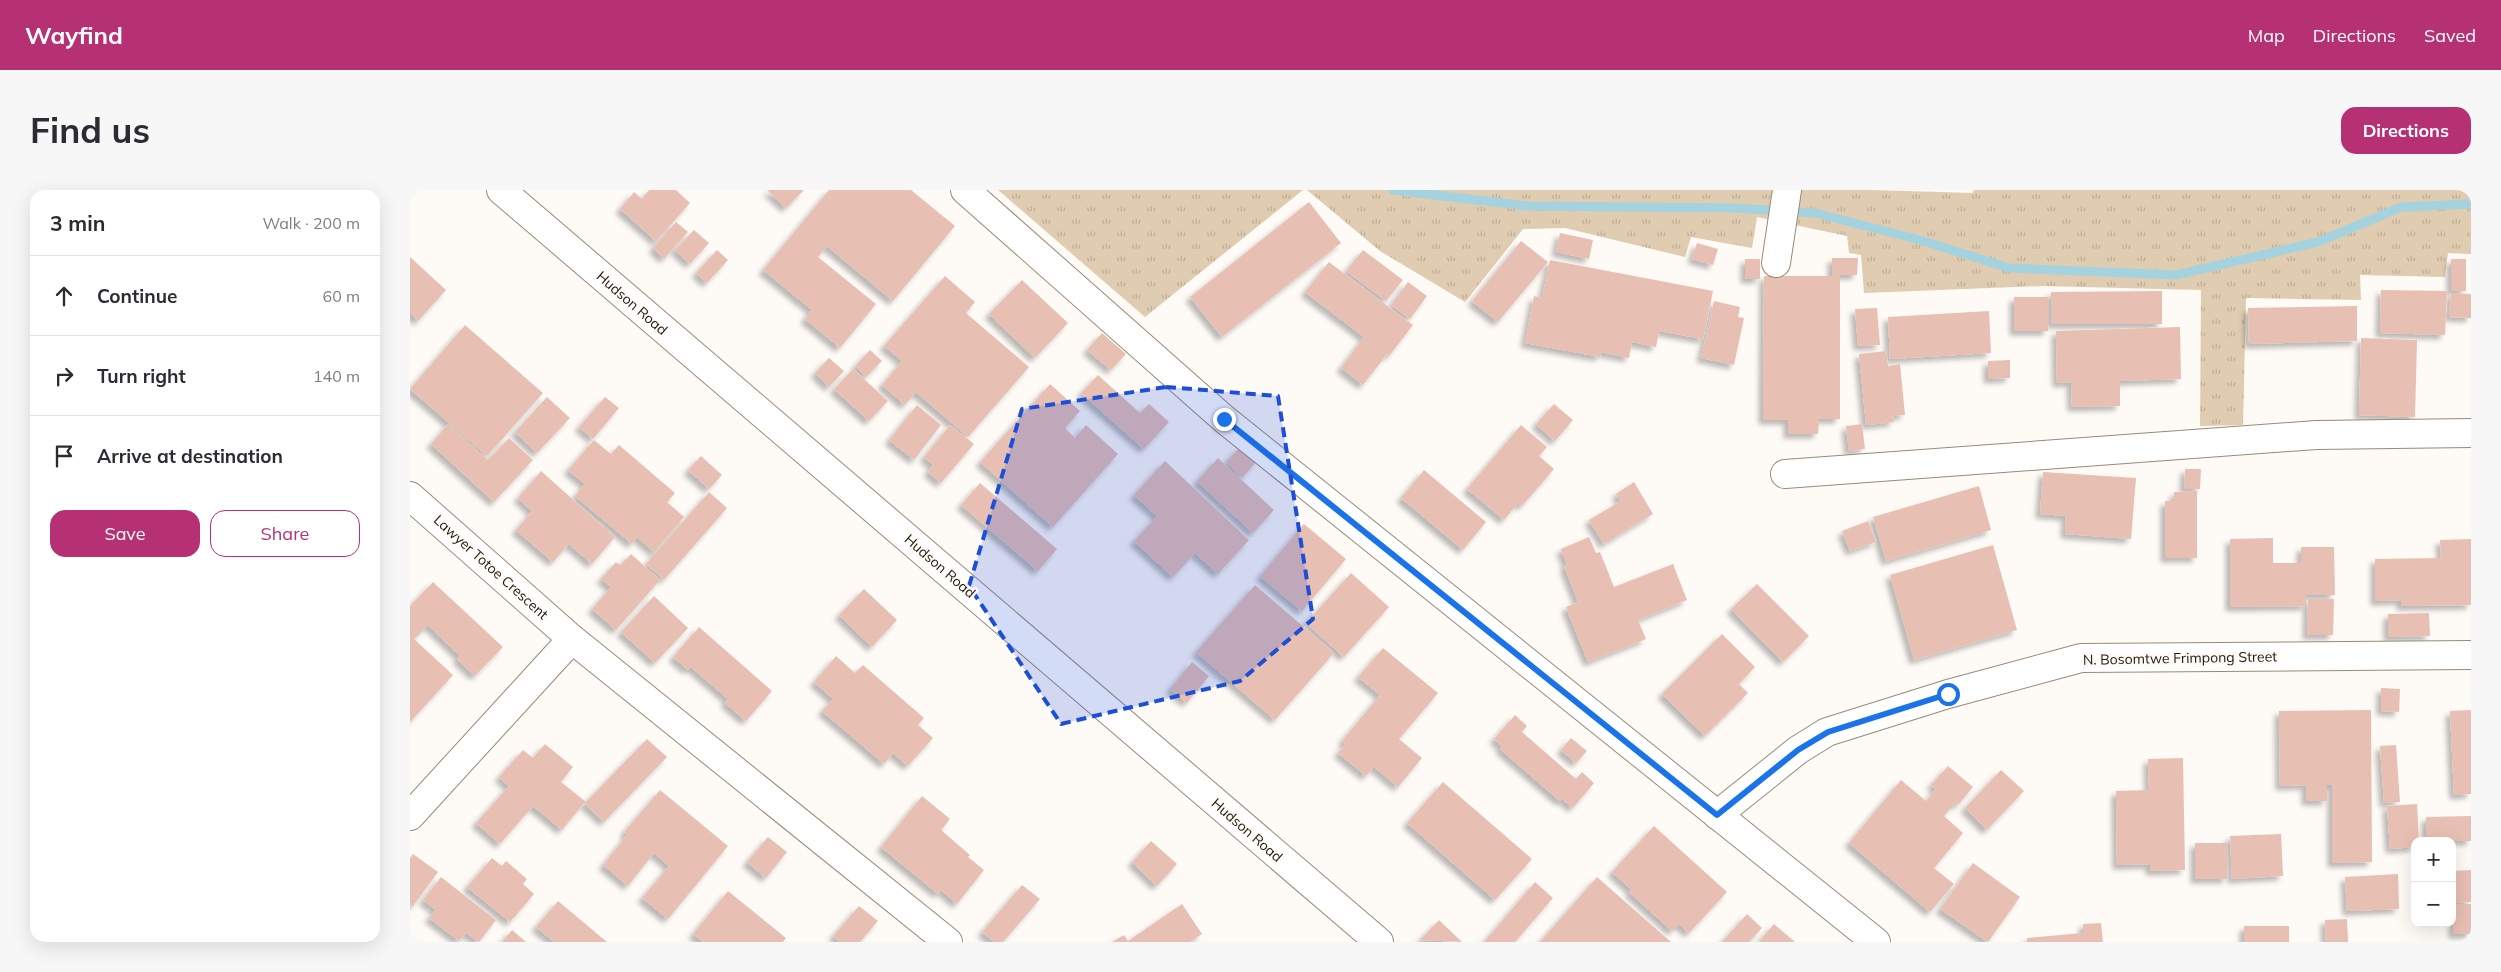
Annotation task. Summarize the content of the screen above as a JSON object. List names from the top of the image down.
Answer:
{
  "streets": {
    "street": ["Hudson Road", "Lawyer Totoe Crescent", "N. Bosomtwe Frimpong Street"]
  },
  "page": {
    "header": "Wayfind",
    "nav": ["Map", "Directions", "Saved"],
    "buttons": [
      "Directions",
      ["Save", "Share"]
    ],
    "title": "Find us",
    "heading": ["3 min", "Walk · 200 m"],
    "list": [
      ["Continue", "60 m"],
      ["Turn right", "140 m"],
      "Arrive at destination"
    ],
    "map_buttons": ["+", "−"]
  }
}
